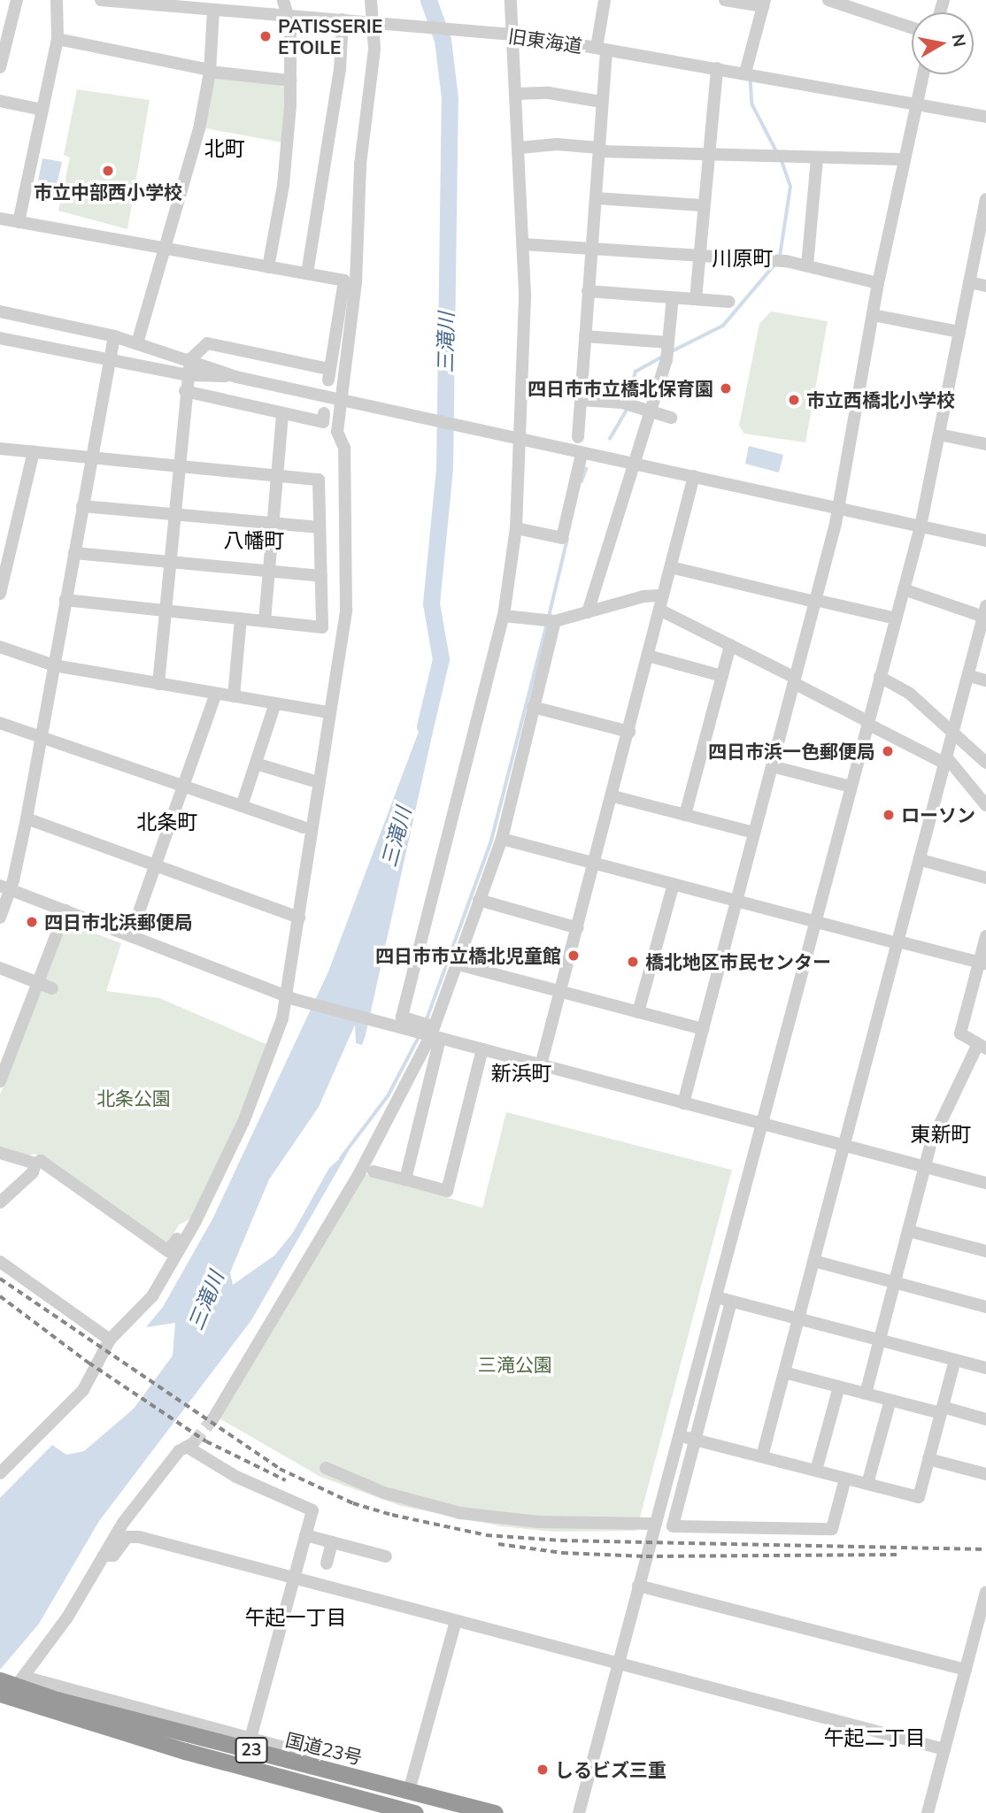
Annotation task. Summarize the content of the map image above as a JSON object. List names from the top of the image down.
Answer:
{
  "streets": {
    "highway": ["国道23号", "23"],
    "street": ["旧東海道"]
  },
  "districts": [
    "北町",
    "川原町",
    "八幡町",
    "北条町",
    "新浜町",
    "東新町",
    "午起一丁目",
    "午起二丁目"
  ],
  "water": ["三滝川"],
  "parks": ["北条公園", "三滝公園"],
  "places": [
    "PATISSERIE ETOILE",
    "市立中部西小学校",
    "四日市市立橋北保育園",
    "市立西橋北小学校",
    "四日市浜一色郵便局",
    "ローソン",
    "四日市北浜郵便局",
    "四日市市立橋北児童館",
    "橋北地区市民センター",
    "しるビズ三重"
  ],
  "north": "right"
}
